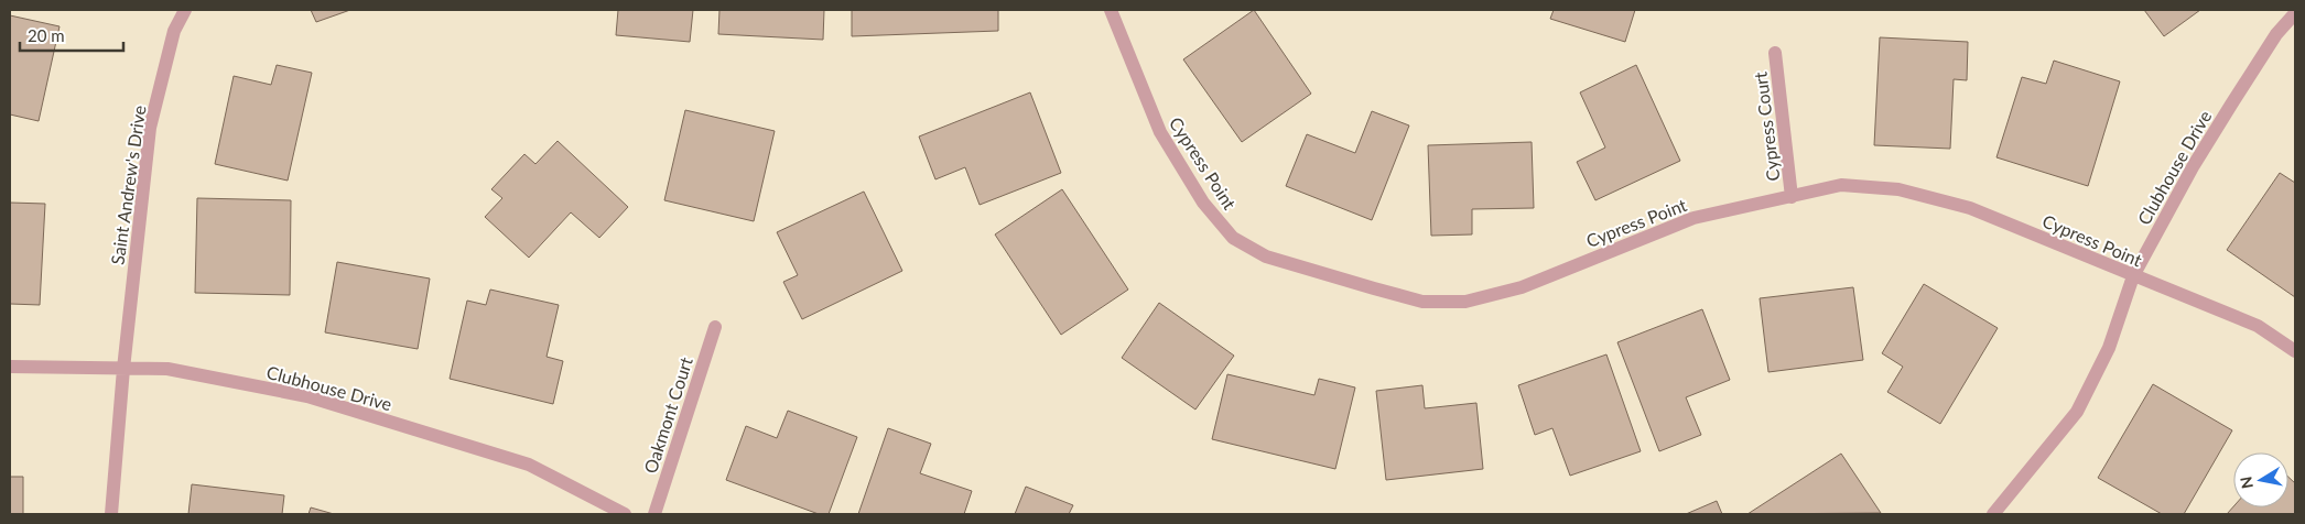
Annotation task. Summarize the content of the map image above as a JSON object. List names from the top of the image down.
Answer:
{
  "streets": {
    "street": [
      "Cypress Court",
      "Cypress Point",
      "Clubhouse Drive",
      "Saint Andrew's Drive",
      "Oakmont Court"
    ]
  },
  "crossings": [
    ["Cypress Court", "Cypress Point"],
    ["Cypress Point", "Clubhouse Drive"],
    ["Clubhouse Drive", "Saint Andrew's Drive"]
  ],
  "scale_bar": "20 m",
  "north": "left"
}
